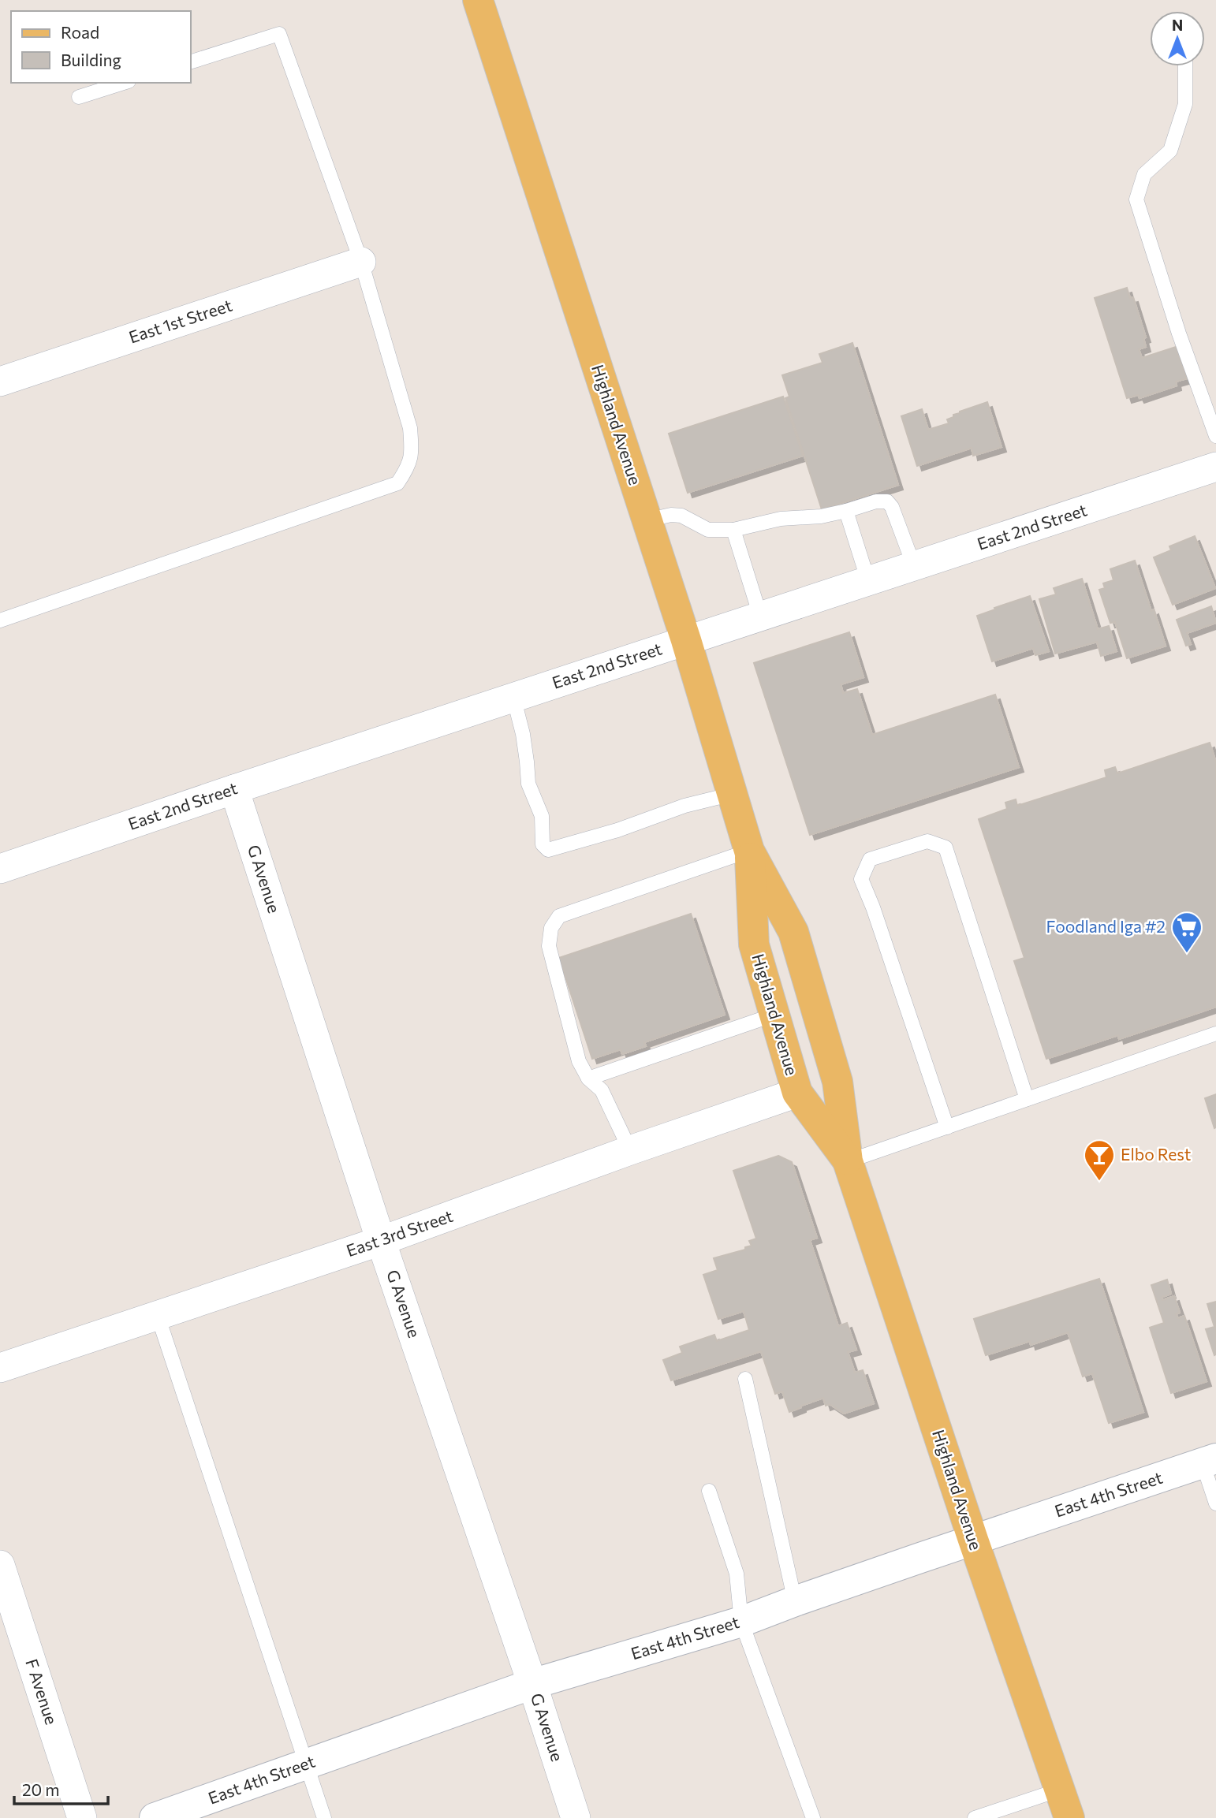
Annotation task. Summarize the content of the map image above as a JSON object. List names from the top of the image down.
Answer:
{
  "streets": {
    "main road": ["Highland Avenue"],
    "street": [
      "East 1st Street",
      "East 2nd Street",
      "G Avenue",
      "East 3rd Street",
      "East 4th Street",
      "F Avenue"
    ]
  },
  "crossings": [
    ["Highland Avenue", "East 2nd Street"],
    ["Highland Avenue", "East 3rd Street"],
    ["Highland Avenue", "East 4th Street"],
    ["East 2nd Street", "G Avenue"],
    ["G Avenue", "East 3rd Street"],
    ["G Avenue", "East 4th Street"]
  ],
  "places": {
    "supermarket": ["Foodland Iga #2"],
    "bar": ["Elbo Rest"]
  },
  "legend": ["Road", "Building"],
  "scale_bar": "20 m",
  "north": "top"
}
